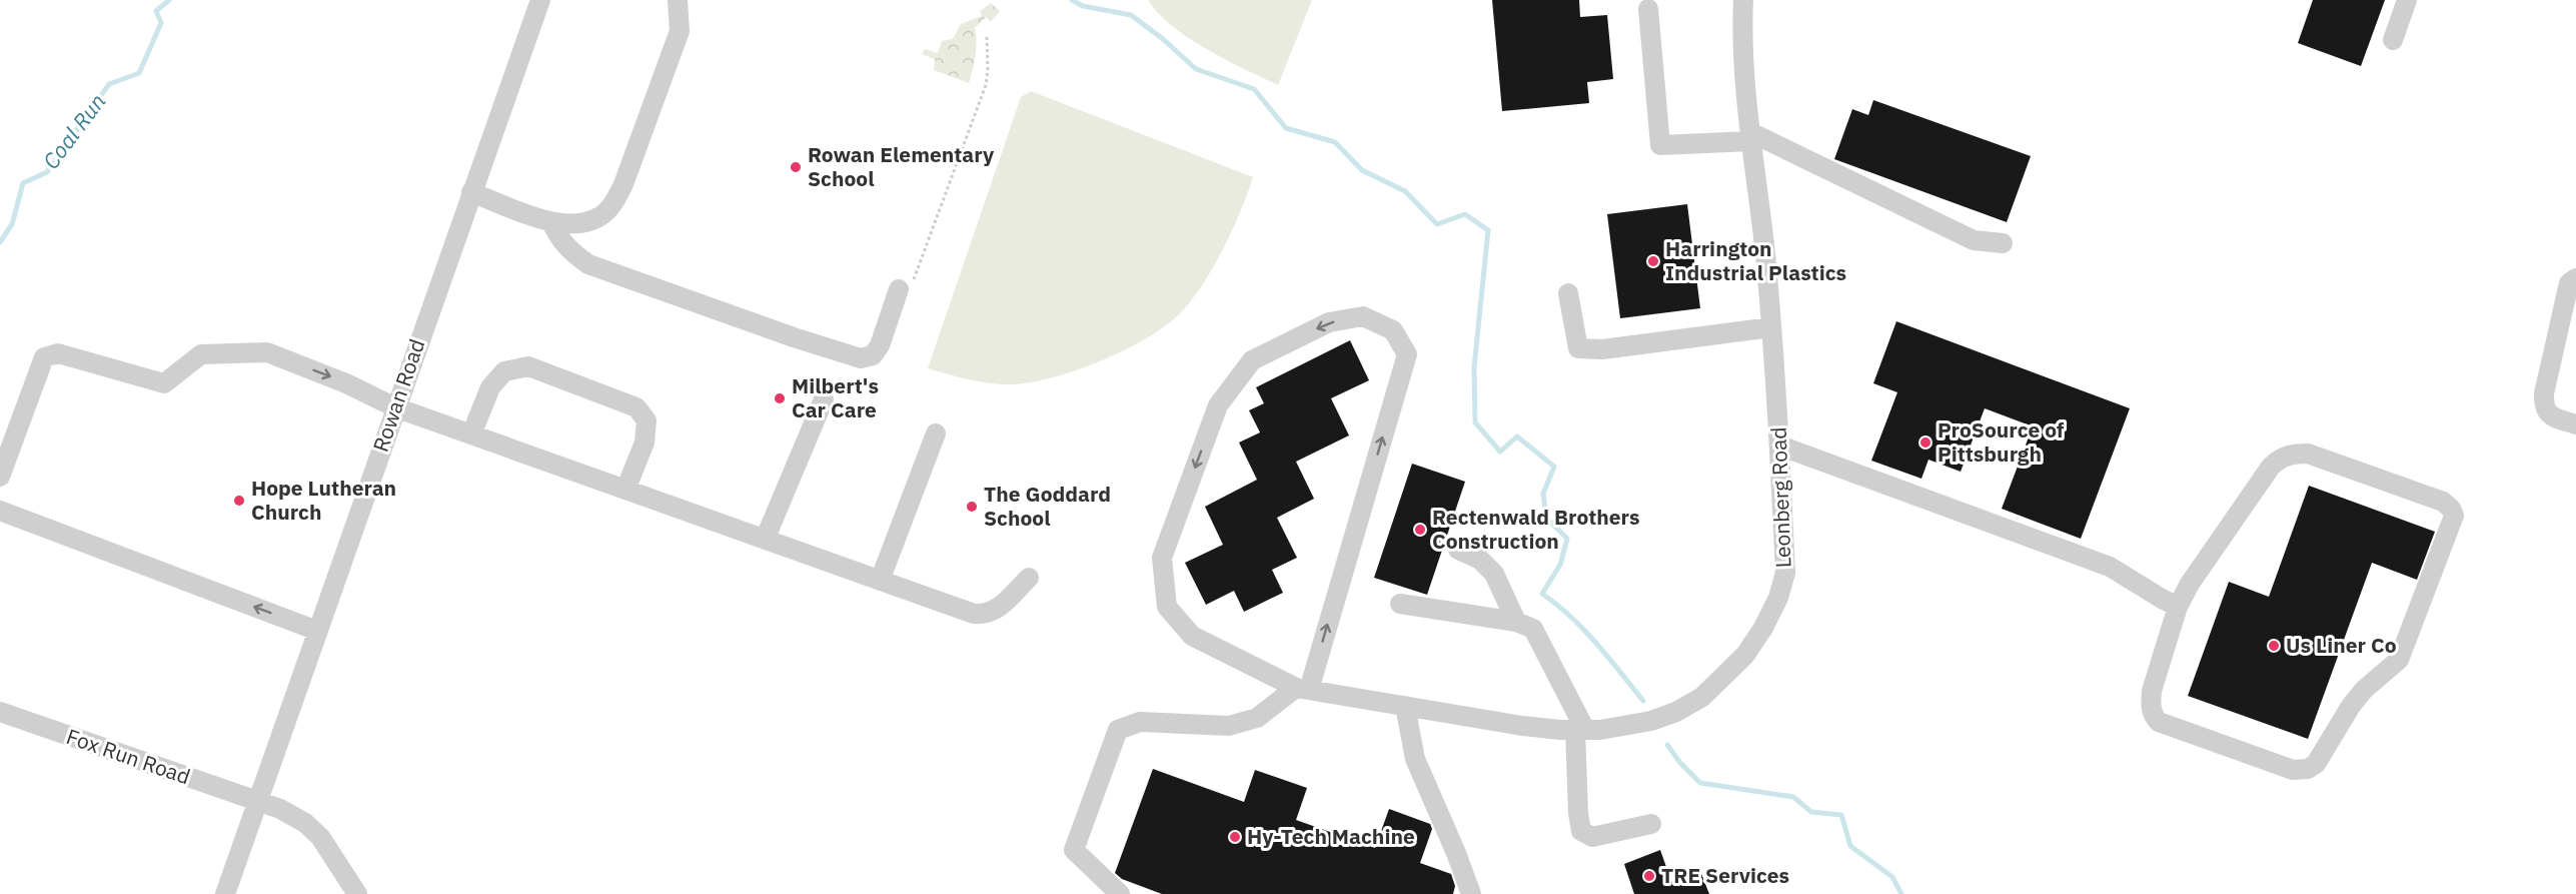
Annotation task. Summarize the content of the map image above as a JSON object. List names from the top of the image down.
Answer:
{
  "streets": {
    "street": ["Rowan Road", "Leonberg Road", "Fox Run Road"]
  },
  "crossings": [
    ["Rowan Road", "Fox Run Road"]
  ],
  "water": ["Coal Run"],
  "places": [
    "Rowan Elementary School",
    "Harrington Industrial Plastics",
    "Milbert's Car Care",
    "ProSource of Pittsburgh",
    "Hope Lutheran Church",
    "The Goddard School",
    "Rectenwald Brothers Construction",
    "Us Liner Co",
    "Hy-Tech Machine",
    "TRE Services"
  ]
}
